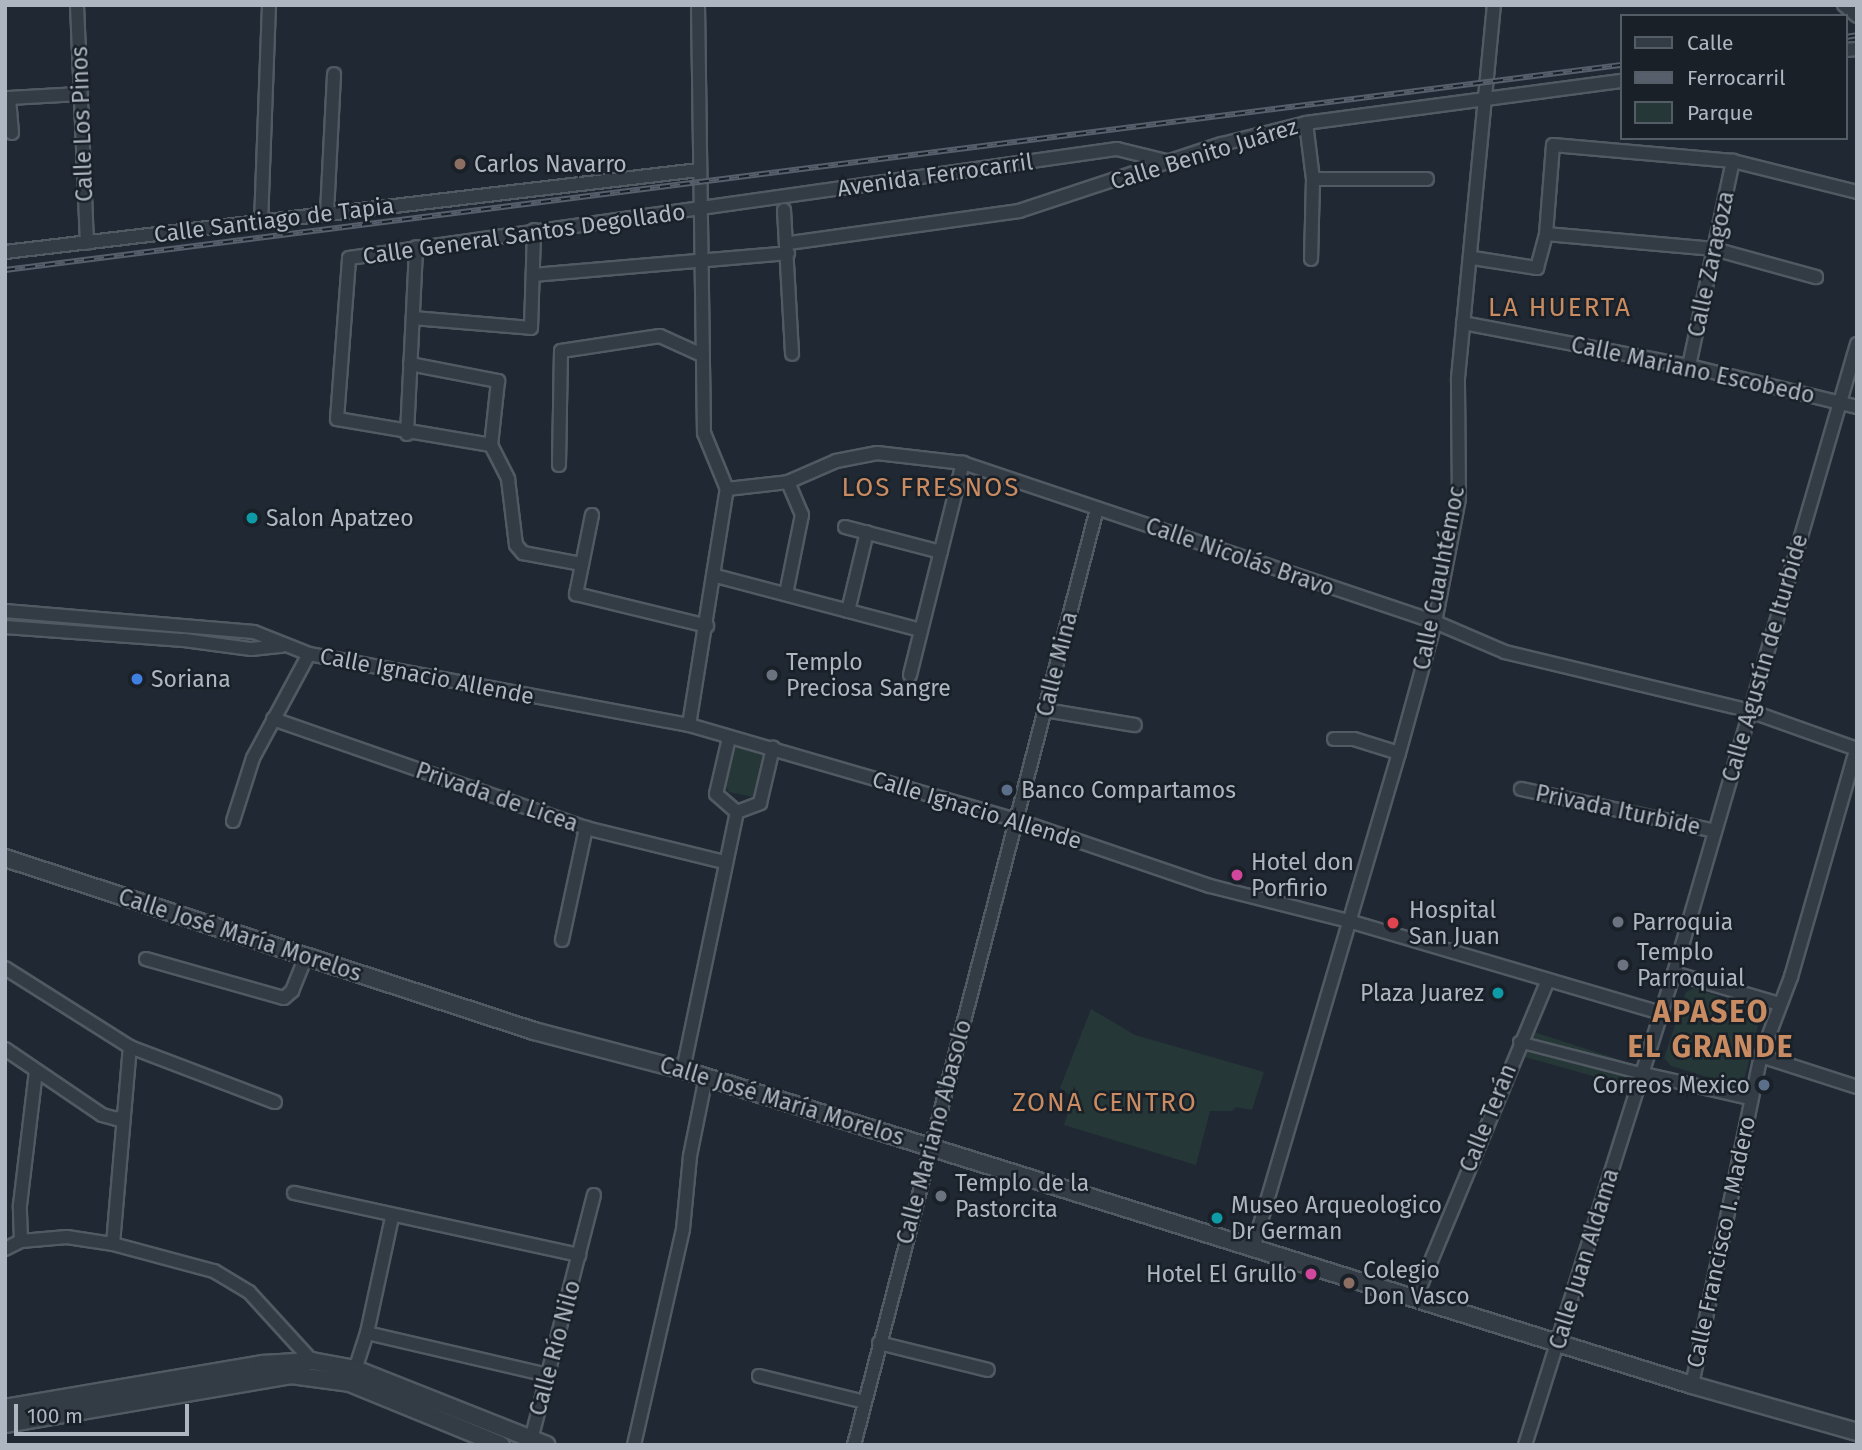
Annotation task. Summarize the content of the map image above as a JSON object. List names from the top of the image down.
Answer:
{
  "streets": {
    "street": [
      "Calle Los Pinos",
      "Calle Benito Juárez",
      "Avenida Ferrocarril",
      "Calle Santiago de Tapia",
      "Calle General Santos Degollado",
      "Calle Zaragoza",
      "Calle Mariano Escobedo",
      "Calle Nicolás Bravo",
      "Calle Cuauhtémoc",
      "Calle Agustín de Iturbide",
      "Calle Mina",
      "Calle Ignacio Allende",
      "Privada de Licea",
      "Privada Iturbide",
      "Calle José María Morelos",
      "Calle Terán",
      "Calle Mariano Abasolo",
      "Calle Francisco I. Madero",
      "Calle Juan Aldama",
      "Calle Río Nilo"
    ]
  },
  "crossings": [
    ["Calle Los Pinos", "Calle Santiago de Tapia"],
    ["Calle Benito Juárez", "Avenida Ferrocarril"],
    ["Calle Benito Juárez", "Calle Cuauhtémoc"],
    ["Avenida Ferrocarril", "Calle General Santos Degollado"],
    ["Calle Zaragoza", "Calle Mariano Escobedo"],
    ["Calle Mariano Escobedo", "Calle Cuauhtémoc"],
    ["Calle Mariano Escobedo", "Calle Agustín de Iturbide"],
    ["Calle Nicolás Bravo", "Calle Cuauhtémoc"],
    ["Calle Nicolás Bravo", "Calle Agustín de Iturbide"],
    ["Calle Nicolás Bravo", "Calle Mina"],
    ["Calle Nicolás Bravo", "Calle Francisco I. Madero"],
    ["Calle Cuauhtémoc", "Calle Ignacio Allende"],
    ["Calle Cuauhtémoc", "Calle José María Morelos"],
    ["Calle Agustín de Iturbide", "Calle Ignacio Allende"],
    ["Calle Agustín de Iturbide", "Privada Iturbide"],
    ["Calle Agustín de Iturbide", "Calle Juan Aldama"],
    ["Calle Mina", "Calle Ignacio Allende"],
    ["Calle Mina", "Calle Mariano Abasolo"],
    ["Calle Ignacio Allende", "Calle Terán"],
    ["Calle Ignacio Allende", "Calle Mariano Abasolo"],
    ["Calle Ignacio Allende", "Calle Juan Aldama"],
    ["Calle José María Morelos", "Calle Terán"],
    ["Calle José María Morelos", "Calle Mariano Abasolo"],
    ["Calle José María Morelos", "Calle Francisco I. Madero"],
    ["Calle José María Morelos", "Calle Juan Aldama"]
  ],
  "districts": [
    "LA HUERTA",
    "LOS FRESNOS",
    "APASEO EL GRANDE",
    "ZONA CENTRO"
  ],
  "places": [
    "Carlos Navarro",
    "Salon Apatzeo",
    "Templo Preciosa Sangre",
    "Soriana",
    "Banco Compartamos",
    "Hotel don Porfirio",
    "Parroquia",
    "Hospital San Juan",
    "Templo Parroquial",
    "Plaza Juarez",
    "Correos Mexico",
    "Templo de la Pastorcita",
    "Museo Arqueologico Dr German",
    "Hotel El Grullo",
    "Colegio Don Vasco"
  ],
  "legend": ["Calle", "Ferrocarril", "Parque"],
  "scale_bar": "100 m"
}
